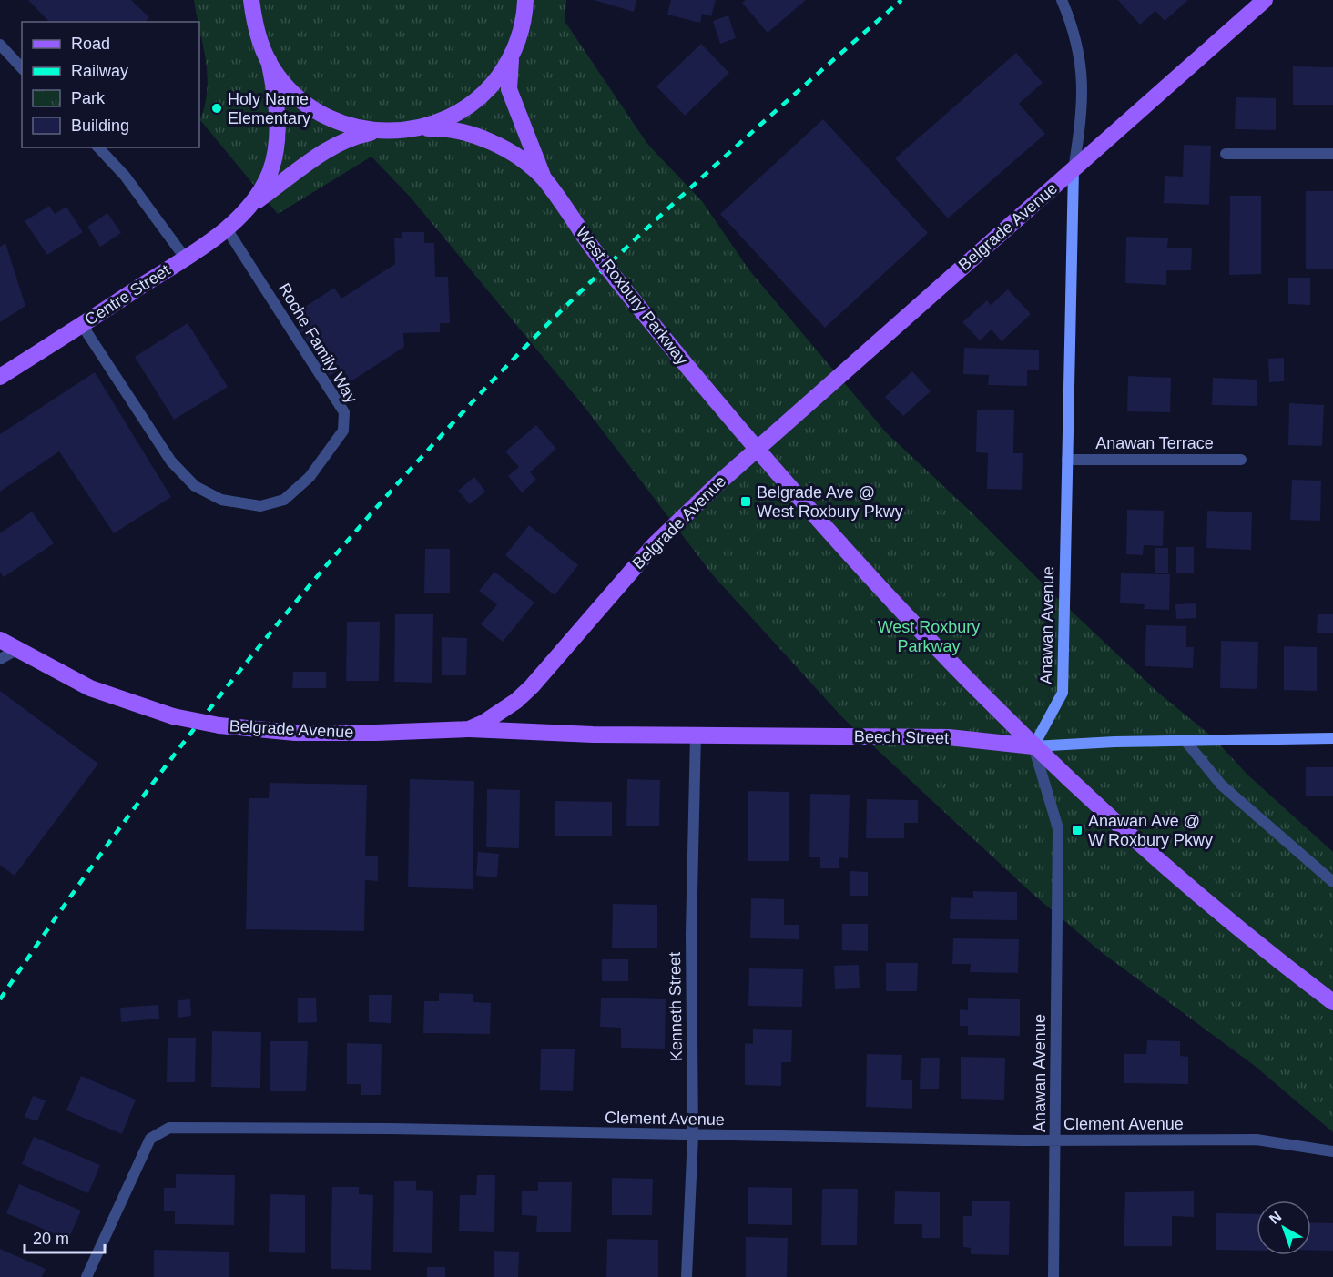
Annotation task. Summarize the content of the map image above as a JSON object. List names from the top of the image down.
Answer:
{
  "streets": {
    "main road": [
      "Belgrade Avenue",
      "Centre Street",
      "West Roxbury Parkway",
      "Beech Street"
    ],
    "street": [
      "Roche Family Way",
      "Anawan Terrace",
      "Anawan Avenue",
      "Kenneth Street",
      "Clement Avenue"
    ]
  },
  "crossings": [
    ["Belgrade Avenue", "West Roxbury Parkway"],
    ["Belgrade Avenue", "Anawan Avenue"],
    ["Belgrade Avenue", "Beech Street"],
    ["Centre Street", "Roche Family Way"],
    ["West Roxbury Parkway", "Anawan Avenue"],
    ["West Roxbury Parkway", "Beech Street"],
    ["Anawan Terrace", "Anawan Avenue"],
    ["Anawan Avenue", "Beech Street"],
    ["Anawan Avenue", "Clement Avenue"],
    ["Beech Street", "Kenneth Street"],
    ["Kenneth Street", "Clement Avenue"]
  ],
  "parks": ["West Roxbury Parkway"],
  "places": {
    "other": ["Holy Name Elementary"],
    "transit": ["Belgrade Ave @ West Roxbury Pkwy", "Anawan Ave @ W Roxbury Pkwy"]
  },
  "legend": [
    "Road",
    "Railway",
    "Park",
    "Building"
  ],
  "scale_bar": "20 m",
  "north": "top left"
}
